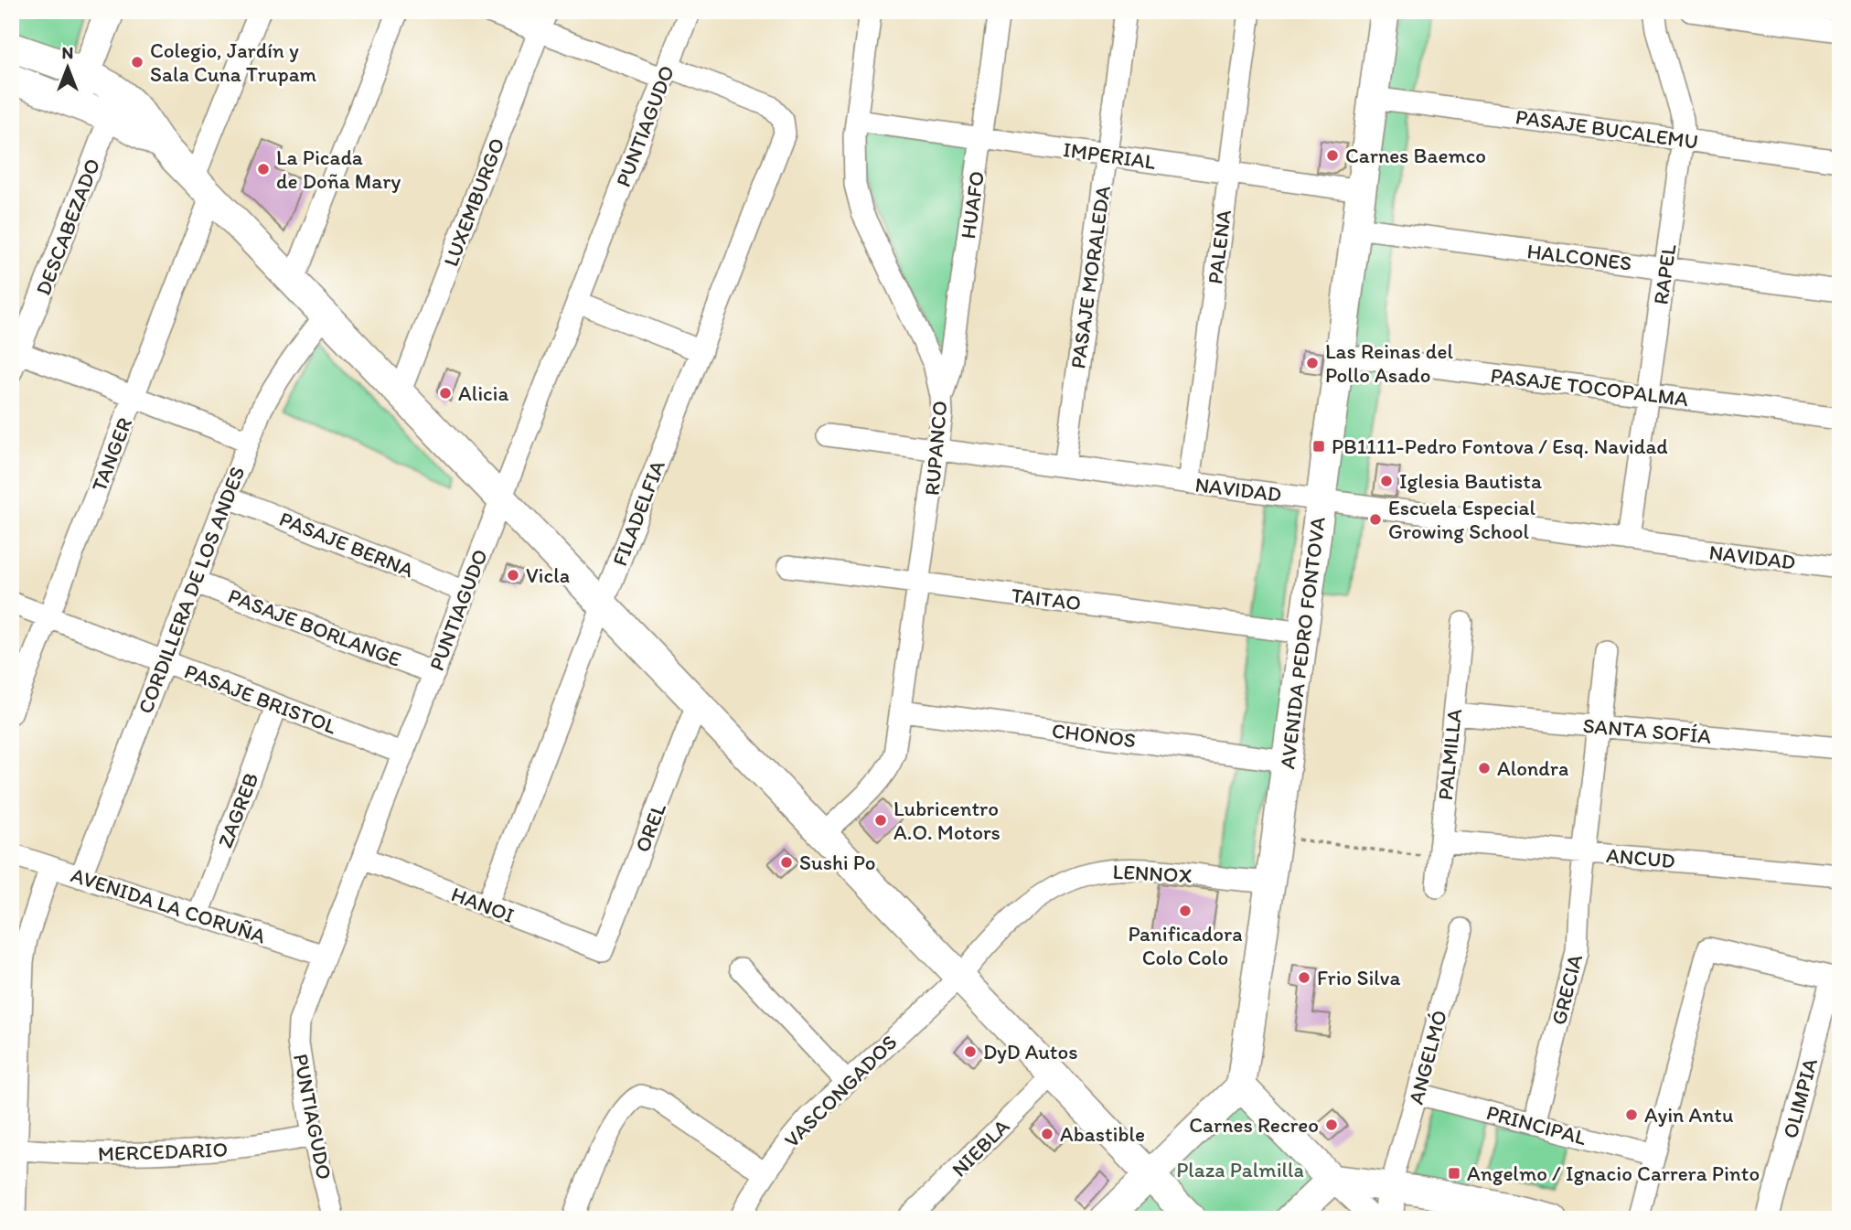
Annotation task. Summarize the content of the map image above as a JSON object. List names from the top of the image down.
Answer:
{
  "streets": {
    "main road": ["AVENIDA PEDRO FONTOVA"],
    "street": [
      "PUNTIAGUDO",
      "PASAJE BUCALEMU",
      "IMPERIAL",
      "LUXEMBURGO",
      "HUAFO",
      "DESCABEZADO",
      "PALENA",
      "HALCONES",
      "RAPEL",
      "PASAJE MORALEDA",
      "PASAJE TOCOPALMA",
      "RUPANCO",
      "TANGER",
      "NAVIDAD",
      "FILADELFIA",
      "PASAJE BERNA",
      "CORDILLERA DE LOS ANDES",
      "TAITAO",
      "PASAJE BORLANGE",
      "PASAJE BRISTOL",
      "SANTA SOFÍA",
      "CHONOS",
      "PALMILLA",
      "ZAGREB",
      "OREL",
      "ANCUD",
      "LENNOX",
      "HANOI",
      "AVENIDA LA CORUÑA",
      "GRECIA",
      "ANGELMÓ",
      "VASCONGADOS",
      "OLIMPIA",
      "PRINCIPAL",
      "NIEBLA",
      "MERCEDARIO"
    ]
  },
  "crossings": [
    ["PUNTIAGUDO", "FILADELFIA"],
    ["PUNTIAGUDO", "PASAJE BERNA"],
    ["PUNTIAGUDO", "PASAJE BORLANGE"],
    ["PUNTIAGUDO", "PASAJE BRISTOL"],
    ["PUNTIAGUDO", "HANOI"],
    ["PUNTIAGUDO", "AVENIDA LA CORUÑA"],
    ["PUNTIAGUDO", "MERCEDARIO"],
    ["PASAJE BUCALEMU", "RAPEL"],
    ["PASAJE BUCALEMU", "AVENIDA PEDRO FONTOVA"],
    ["IMPERIAL", "HUAFO"],
    ["IMPERIAL", "PALENA"],
    ["IMPERIAL", "PASAJE MORALEDA"],
    ["IMPERIAL", "RUPANCO"],
    ["IMPERIAL", "AVENIDA PEDRO FONTOVA"],
    ["HUAFO", "RUPANCO"],
    ["PALENA", "NAVIDAD"],
    ["HALCONES", "RAPEL"],
    ["HALCONES", "AVENIDA PEDRO FONTOVA"],
    ["RAPEL", "PASAJE TOCOPALMA"],
    ["RAPEL", "NAVIDAD"],
    ["PASAJE MORALEDA", "NAVIDAD"],
    ["PASAJE TOCOPALMA", "AVENIDA PEDRO FONTOVA"],
    ["RUPANCO", "NAVIDAD"],
    ["RUPANCO", "TAITAO"],
    ["RUPANCO", "CHONOS"],
    ["TANGER", "PASAJE BRISTOL"],
    ["NAVIDAD", "AVENIDA PEDRO FONTOVA"],
    ["FILADELFIA", "HANOI"],
    ["PASAJE BERNA", "CORDILLERA DE LOS ANDES"],
    ["CORDILLERA DE LOS ANDES", "PASAJE BORLANGE"],
    ["CORDILLERA DE LOS ANDES", "PASAJE BRISTOL"],
    ["CORDILLERA DE LOS ANDES", "AVENIDA LA CORUÑA"],
    ["TAITAO", "AVENIDA PEDRO FONTOVA"],
    ["AVENIDA PEDRO FONTOVA", "CHONOS"],
    ["AVENIDA PEDRO FONTOVA", "LENNOX"],
    ["PASAJE BRISTOL", "ZAGREB"],
    ["SANTA SOFÍA", "PALMILLA"],
    ["SANTA SOFÍA", "GRECIA"],
    ["PALMILLA", "ANCUD"],
    ["ZAGREB", "AVENIDA LA CORUÑA"],
    ["OREL", "HANOI"],
    ["ANCUD", "GRECIA"],
    ["LENNOX", "VASCONGADOS"],
    ["GRECIA", "PRINCIPAL"],
    ["ANGELMÓ", "PRINCIPAL"]
  ],
  "parks": ["Plaza Palmilla"],
  "places": {
    "other": [
      "Colegio, Jardín y Sala Cuna Trupam",
      "Carnes Baemco",
      "La Picada de Doña Mary",
      "Las Reinas del Pollo Asado",
      "Alicia",
      "Iglesia Bautista",
      "Escuela Especial Growing School",
      "Vicla",
      "Alondra",
      "Lubricentro A.O. Motors",
      "Sushi Po",
      "Panificadora Colo Colo",
      "Frio Silva",
      "DyD Autos",
      "Ayin Antu",
      "Carnes Recreo",
      "Abastible"
    ],
    "transit": ["PB1111-Pedro Fontova / Esq. Navidad", "Angelmo / Ignacio Carrera Pinto"]
  },
  "north": "top"
}
